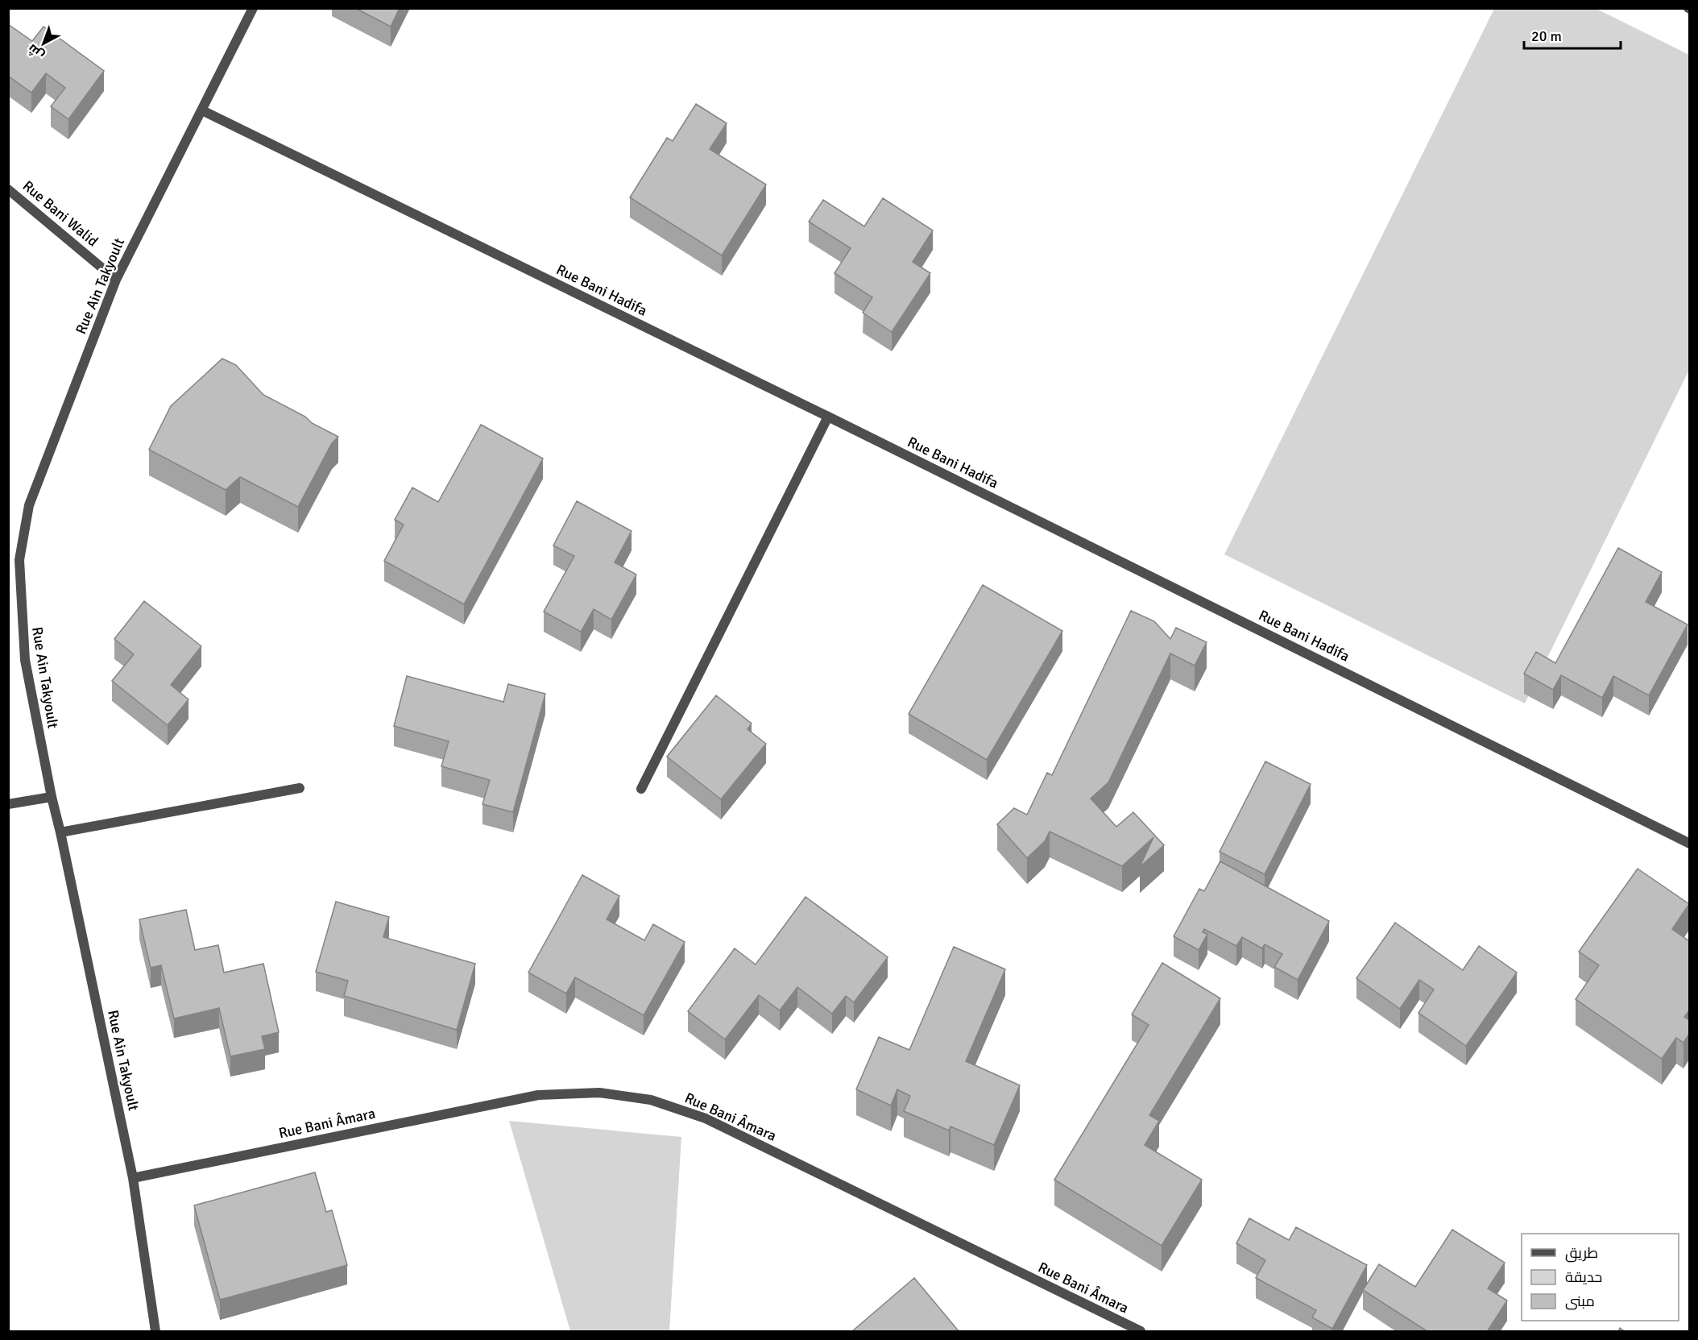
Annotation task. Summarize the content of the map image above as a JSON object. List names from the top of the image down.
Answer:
{
  "streets": {
    "street": [
      "Rue Bani Walid",
      "Rue Ain Takyoult",
      "Rue Bani Hadifa",
      "Rue Bani Âmara"
    ]
  },
  "crossings": [
    ["Rue Bani Walid", "Rue Ain Takyoult"],
    ["Rue Ain Takyoult", "Rue Bani Hadifa"],
    ["Rue Ain Takyoult", "Rue Bani Âmara"]
  ],
  "legend": ["طريق", "حديقة", "مبنى"],
  "scale_bar": "20 m",
  "north": "bottom left"
}
